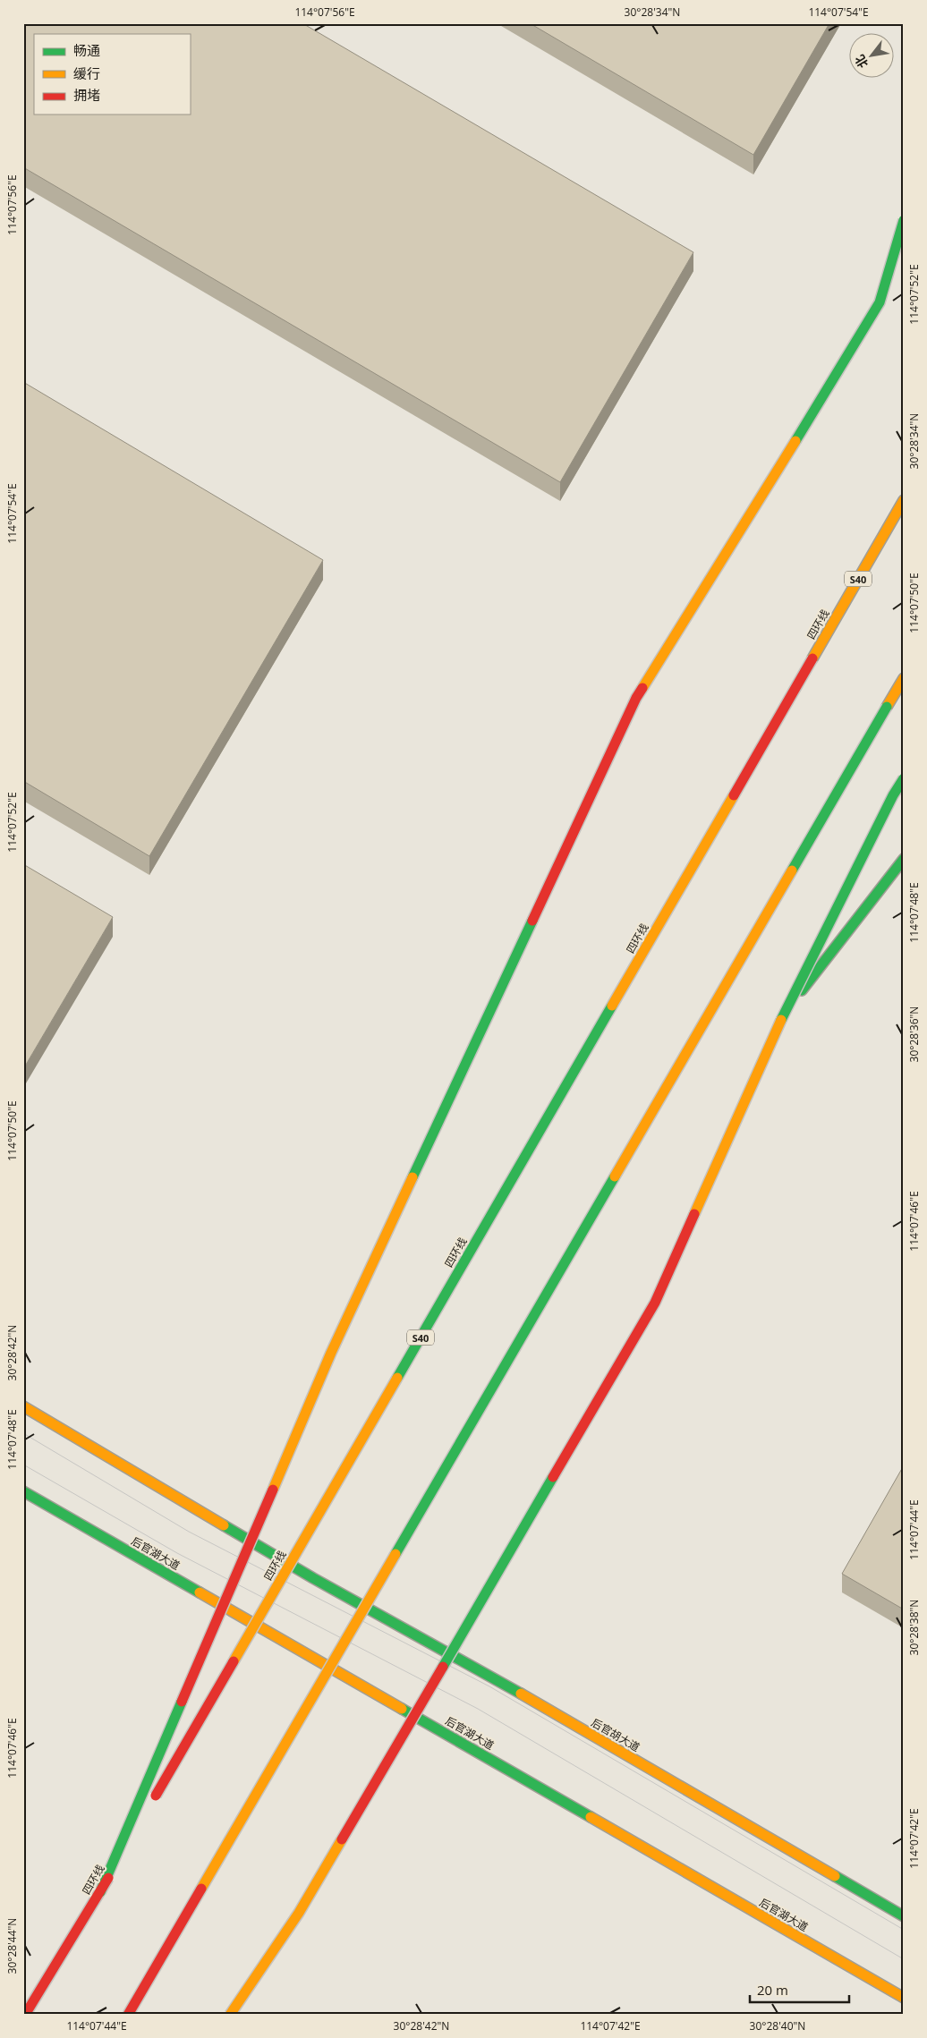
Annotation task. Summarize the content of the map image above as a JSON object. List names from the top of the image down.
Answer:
{
  "streets": {
    "main road": [
      "S40",
      "四环线",
      "后官湖大道",
      "后官胡大道"
    ]
  },
  "legend": ["畅通", "缓行", "拥堵"],
  "scale_bar": "20 m",
  "north": "bottom left",
  "coordinates": [
    "114°07'56\"E",
    "30°28'34\"N",
    "114°07'54\"E",
    "114°07'52\"E",
    "114°07'50\"E",
    "114°07'48\"E",
    "30°28'36\"N",
    "114°07'46\"E",
    "30°28'42\"N",
    "114°07'44\"E",
    "30°28'38\"N",
    "114°07'42\"E",
    "30°28'44\"N",
    "30°28'40\"N"
  ]
}
